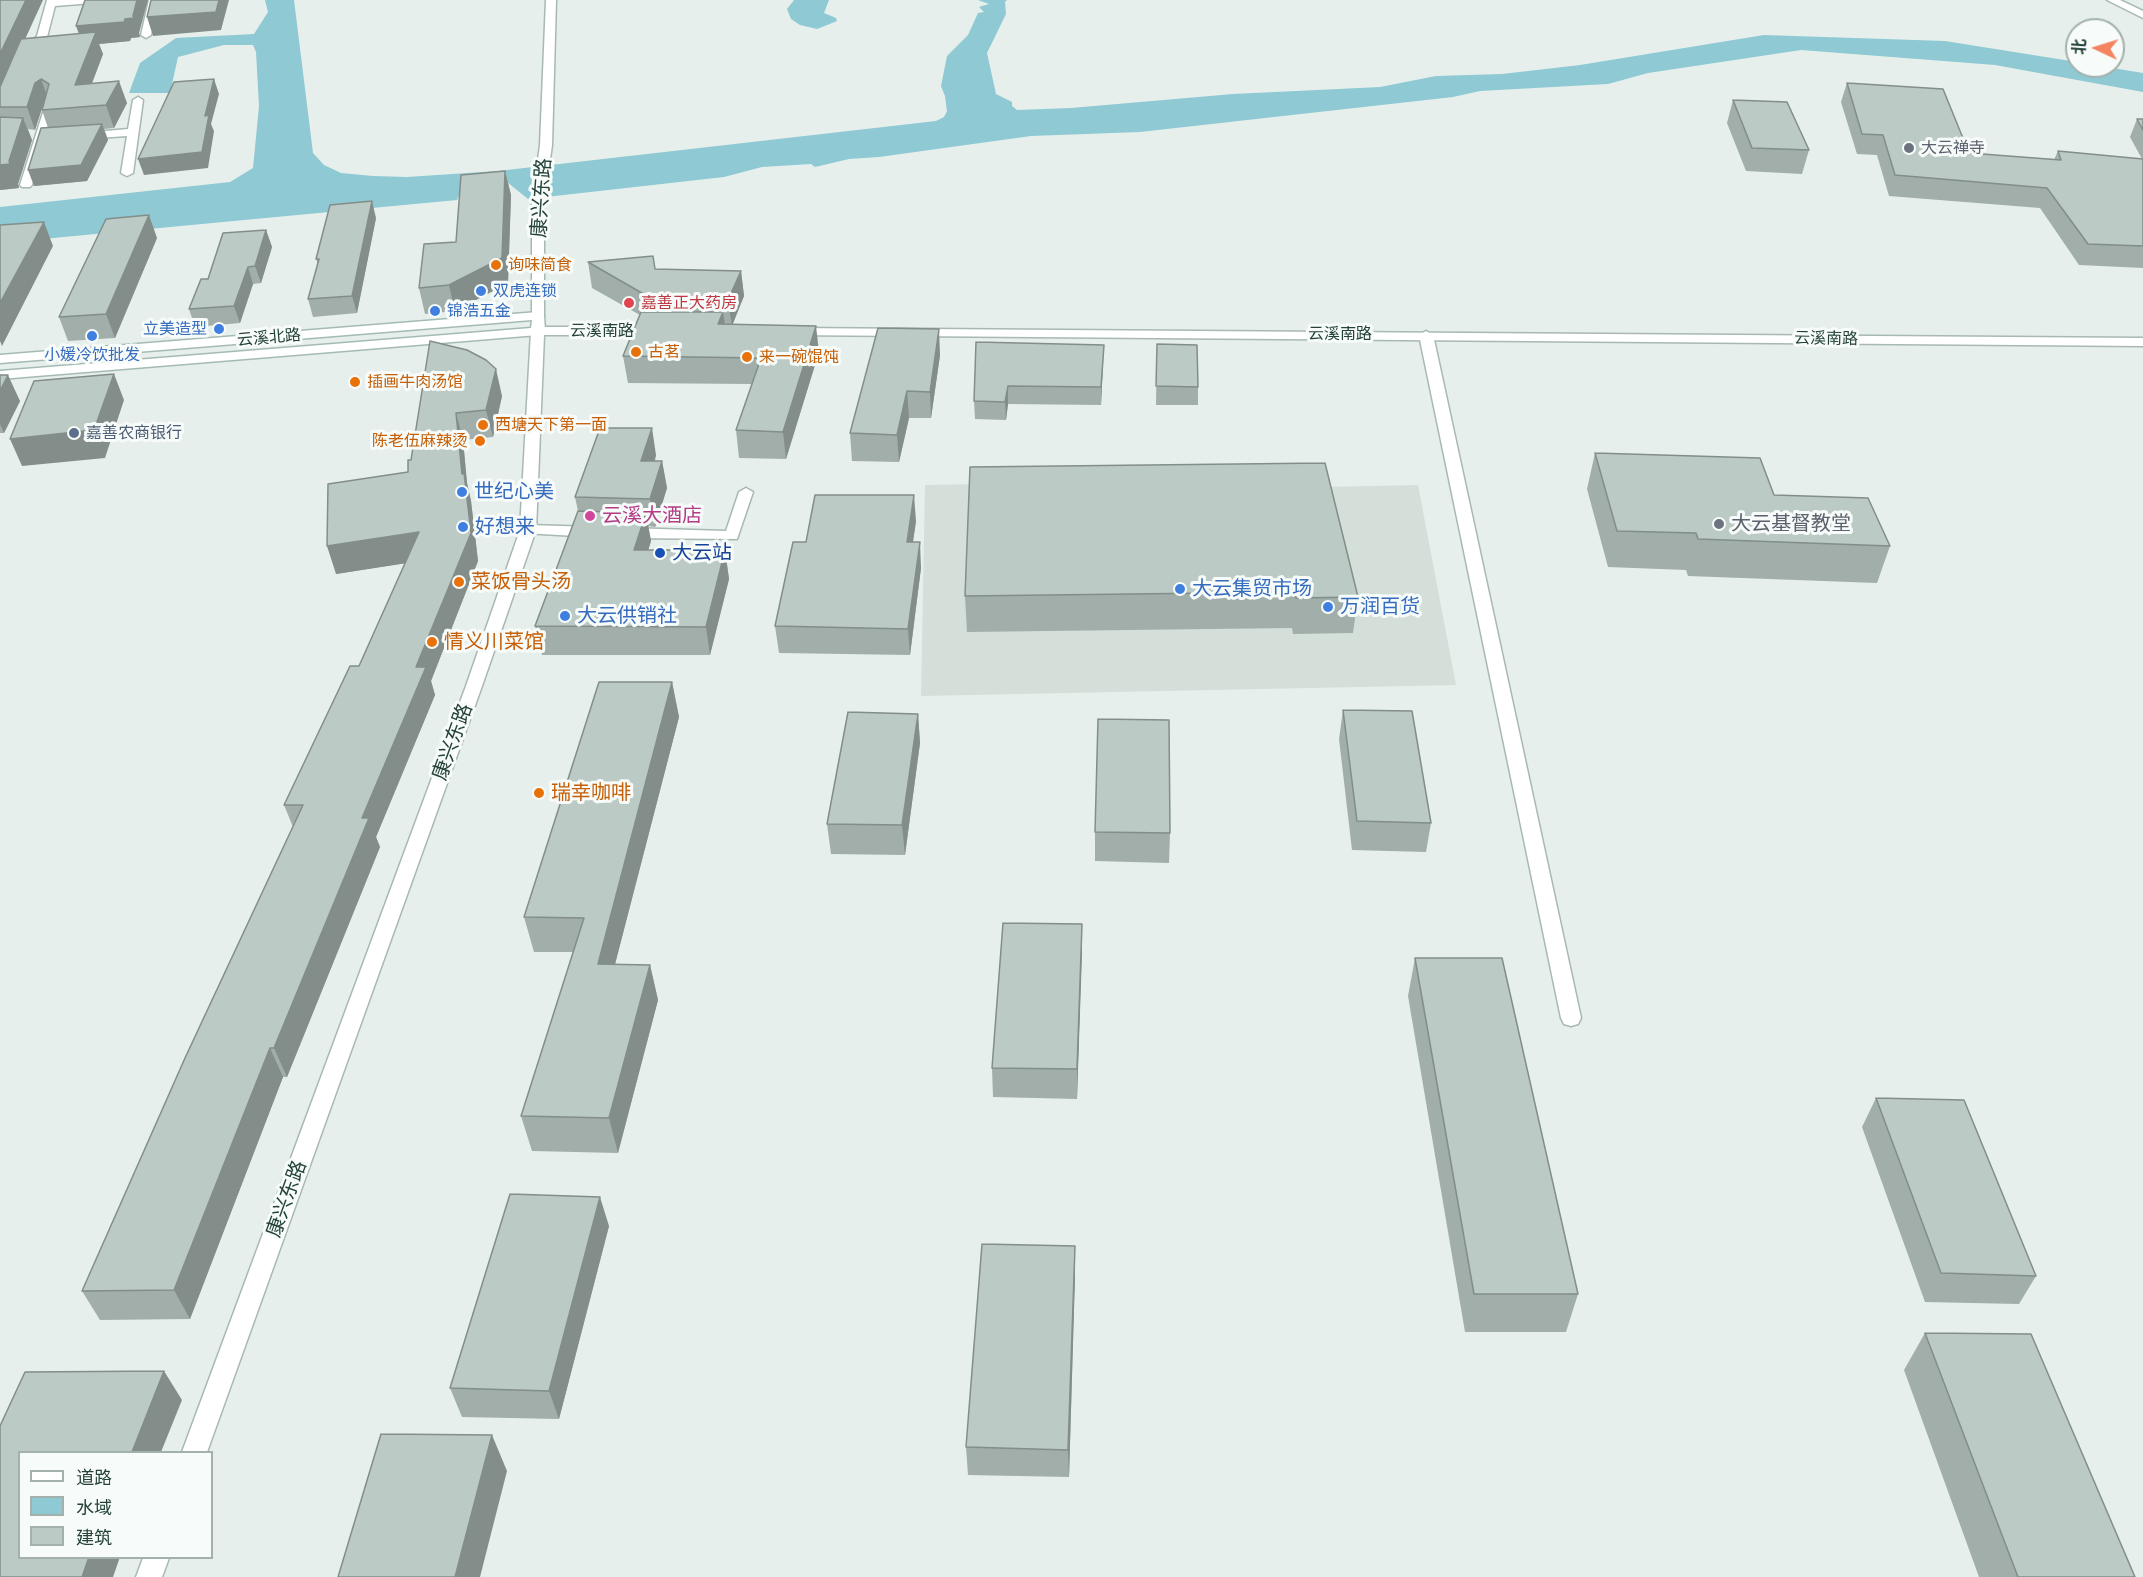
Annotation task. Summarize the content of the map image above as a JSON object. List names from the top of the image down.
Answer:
{
  "streets": {
    "street": ["康兴东路", "云溪南路", "云溪北路"]
  },
  "crossings": [
    ["康兴东路", "云溪南路"],
    ["康兴东路", "云溪北路"],
    ["云溪南路", "云溪北路"]
  ],
  "places": [
    "大云禅寺",
    "询味简食",
    "双虎连锁",
    "嘉善正大药房",
    "锦浩五金",
    "立美造型",
    "小媛冷饮批发",
    "古茗",
    "来一碗馄饨",
    "插画牛肉汤馆",
    "西塘天下第一面",
    "嘉善农商银行",
    "陈老伍麻辣烫",
    "世纪心美",
    "云溪大酒店",
    "大云基督教堂",
    "好想来",
    "大云站",
    "菜饭骨头汤",
    "大云集贸市场",
    "万润百货",
    "大云供销社",
    "情义川菜馆",
    "瑞幸咖啡"
  ],
  "legend": ["道路", "水域", "建筑"],
  "north": "left"
}
